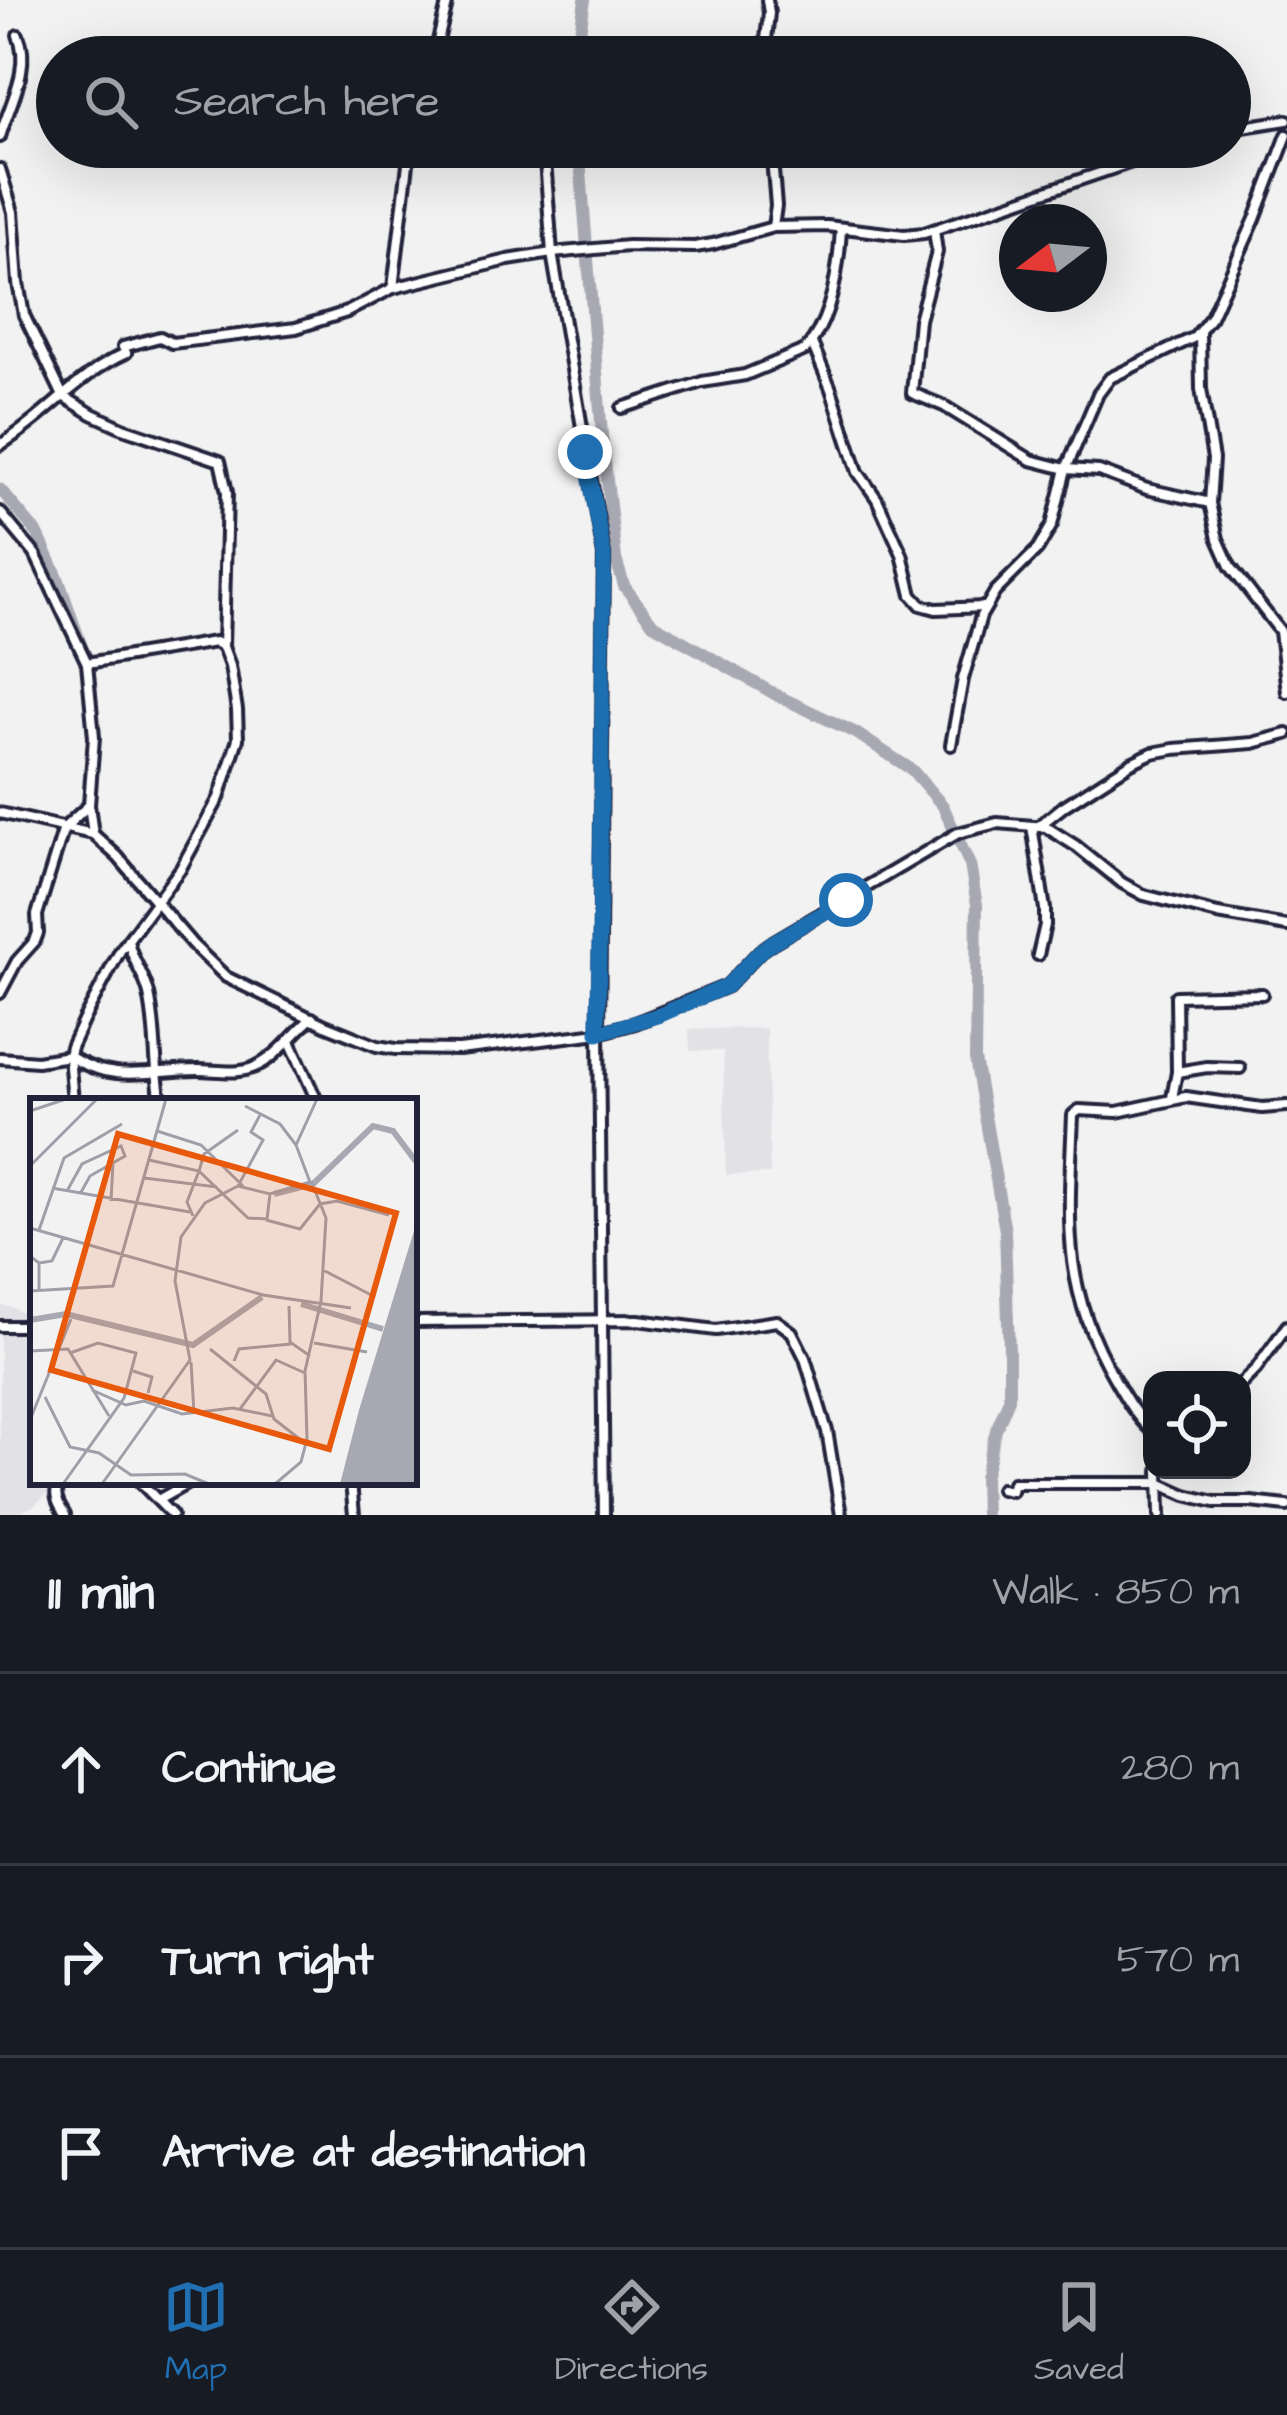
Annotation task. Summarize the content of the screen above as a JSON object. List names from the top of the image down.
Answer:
{
  "north": "left",
  "page": {
    "search": "Search here",
    "heading": ["11 min", "Walk · 850 m"],
    "list": [
      ["Continue", "280 m"],
      ["Turn right", "570 m"],
      "Arrive at destination"
    ],
    "nav": ["Map", "Directions", "Saved"]
  }
}
